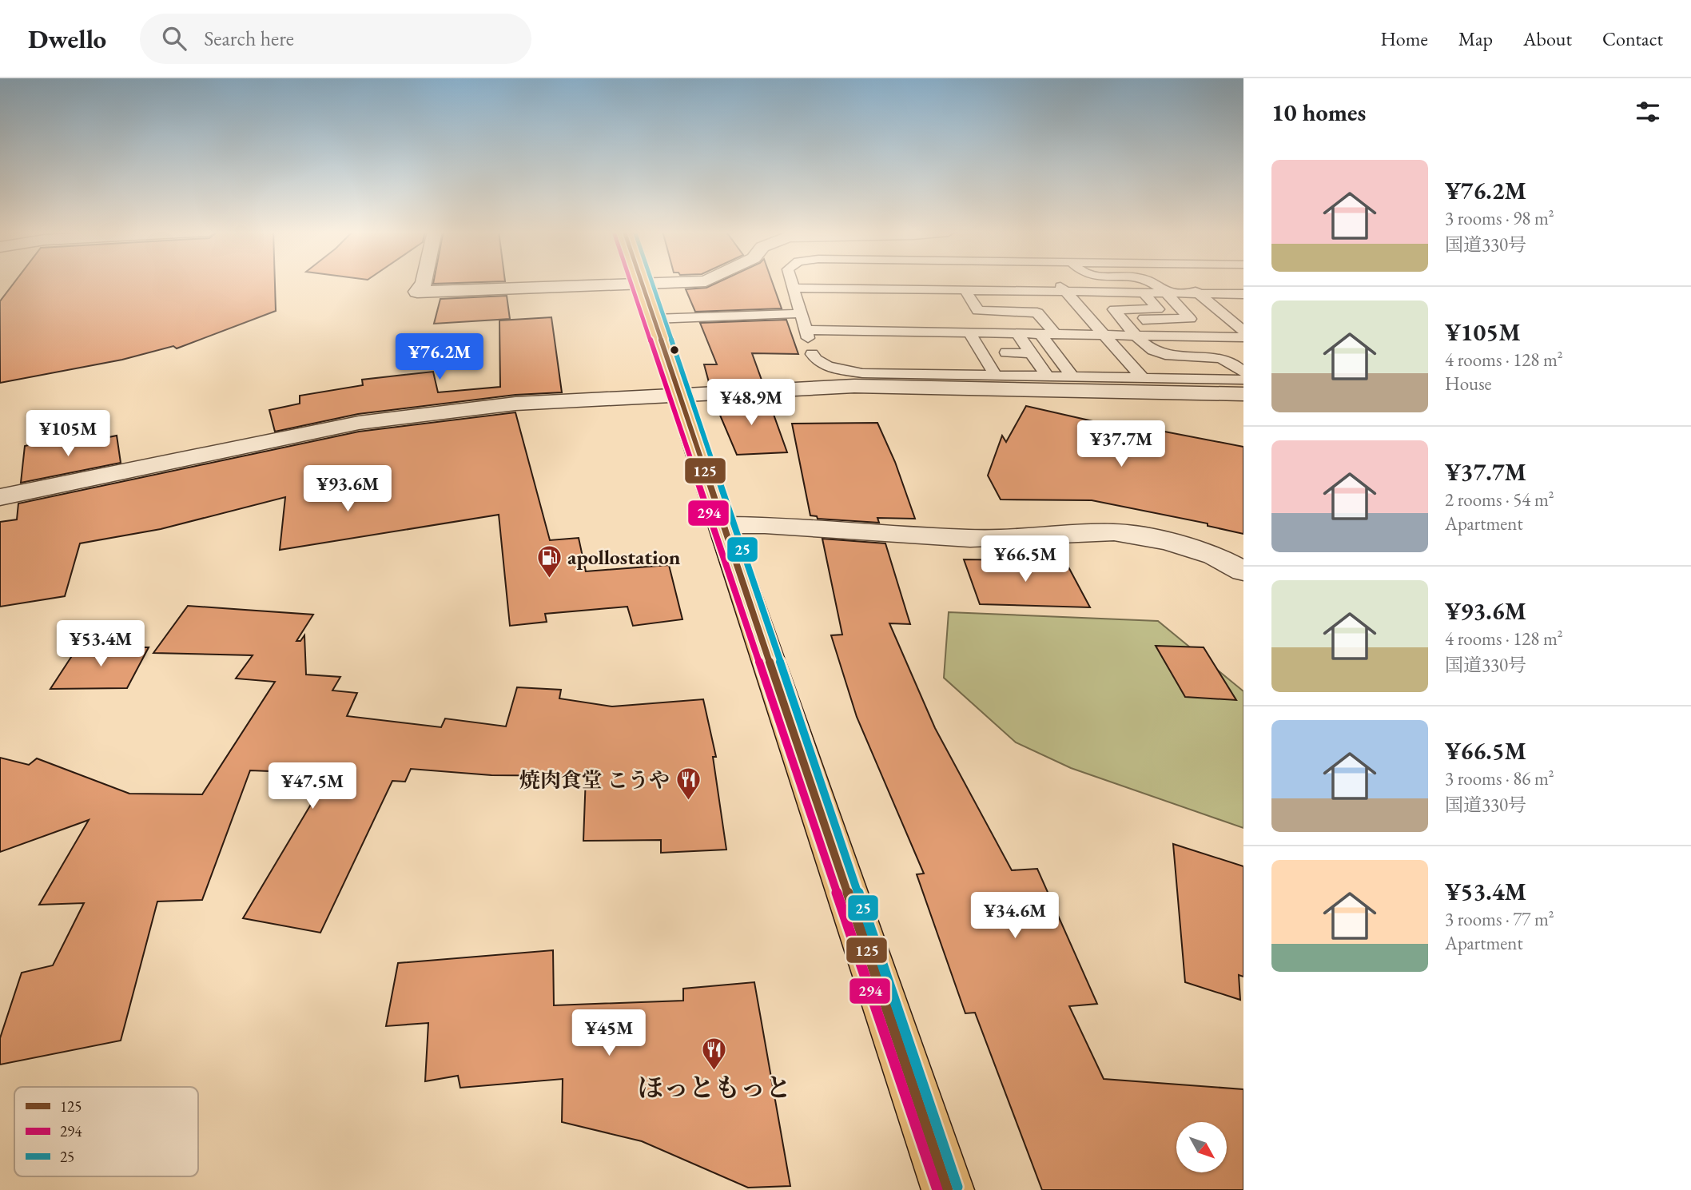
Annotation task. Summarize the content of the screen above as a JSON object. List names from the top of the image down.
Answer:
{
  "places": {
    "fuel station": ["apollostation"],
    "restaurant": ["焼肉食堂 こうや", "ほっともっと"]
  },
  "lines": ["transit line 125", "transit line 294", "transit line 25"],
  "legend": ["125", "294", "25"],
  "north": "bottom right",
  "page": {
    "header": "Dwello",
    "search": "Search here",
    "nav": [
      "Home",
      "Map",
      "About",
      "Contact"
    ],
    "heading": "10 homes",
    "list": [
      {
        "name": "¥76.2M",
        "note": "3 rooms · 98 m² · 国道330号"
      },
      {
        "name": "¥105M",
        "note": "4 rooms · 128 m² · House"
      },
      {
        "name": "¥37.7M",
        "note": "2 rooms · 54 m² · Apartment"
      },
      {
        "name": "¥93.6M",
        "note": "4 rooms · 128 m² · 国道330号"
      },
      {
        "name": "¥66.5M",
        "note": "3 rooms · 86 m² · 国道330号"
      },
      {
        "name": "¥53.4M",
        "note": "3 rooms · 77 m² · Apartment"
      }
    ],
    "price": [
      "¥76.2M",
      "¥48.9M",
      "¥105M",
      "¥37.7M",
      "¥93.6M",
      "¥66.5M",
      "¥53.4M",
      "¥47.5M",
      "¥34.6M",
      "¥45M"
    ]
  }
}
